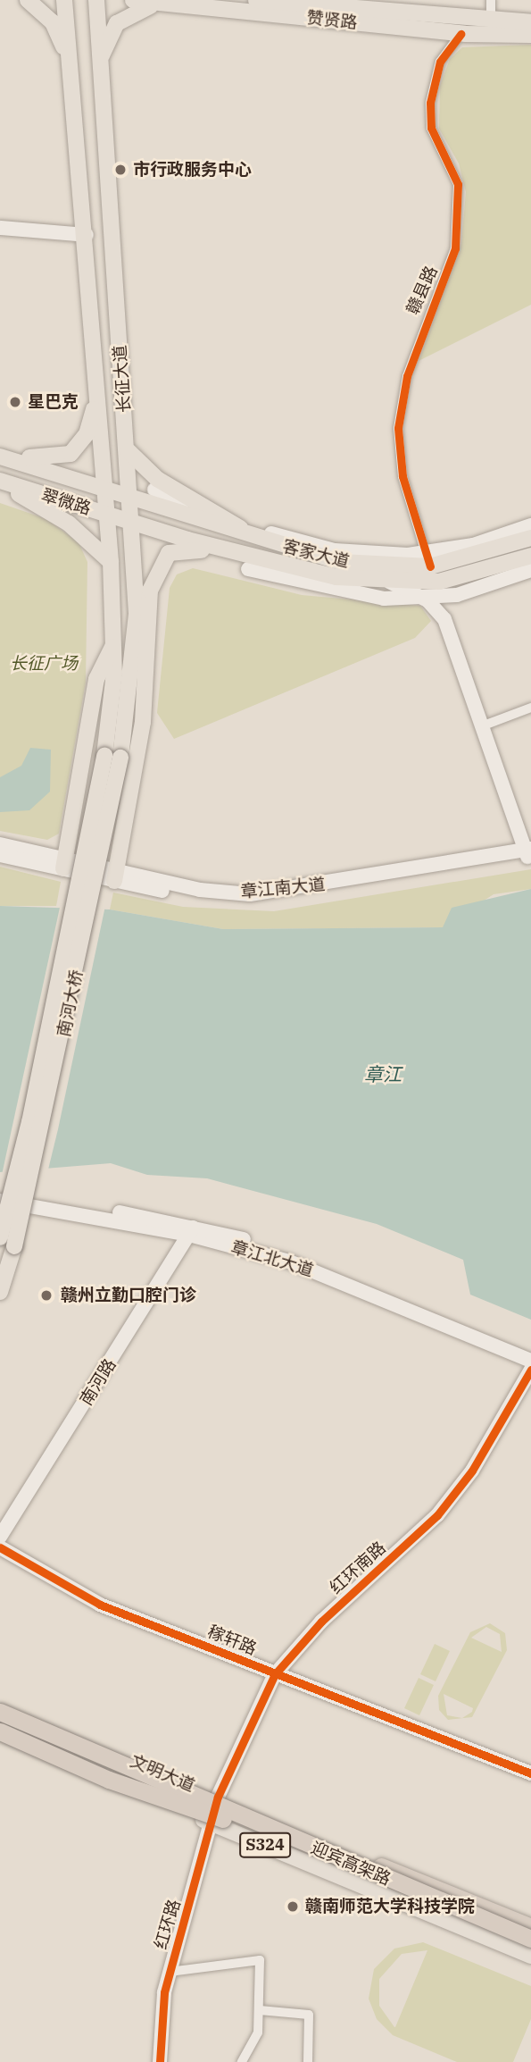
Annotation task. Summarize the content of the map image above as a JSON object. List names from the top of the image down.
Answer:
{
  "streets": {
    "highway": ["迎宾高架路"],
    "main road": [
      "赞贤路",
      "长征大道",
      "翠微路",
      "客家大道",
      "南河大桥",
      "文明大道",
      "S324"
    ],
    "street": [
      "赣县路",
      "章江南大道",
      "章江北大道",
      "南河路",
      "红环南路",
      "稼轩路",
      "红环路"
    ]
  },
  "crossings": [
    ["赞贤路", "赣县路"],
    ["赣县路", "客家大道"],
    ["长征大道", "翠微路"],
    ["长征大道", "客家大道"],
    ["长征大道", "南河大桥"],
    ["翠微路", "客家大道"],
    ["章江北大道", "南河路"],
    ["红环南路", "稼轩路"],
    ["红环南路", "文明大道"],
    ["红环南路", "红环路"],
    ["文明大道", "红环路"],
    ["S324", "迎宾高架路"],
    ["S324", "红环路"],
    ["迎宾高架路", "红环路"]
  ],
  "water": ["章江"],
  "parks": ["长征广场"],
  "places": [
    "市行政服务中心",
    "星巴克",
    "赣州立勤口腔门诊",
    "赣南师范大学科技学院"
  ]
}
